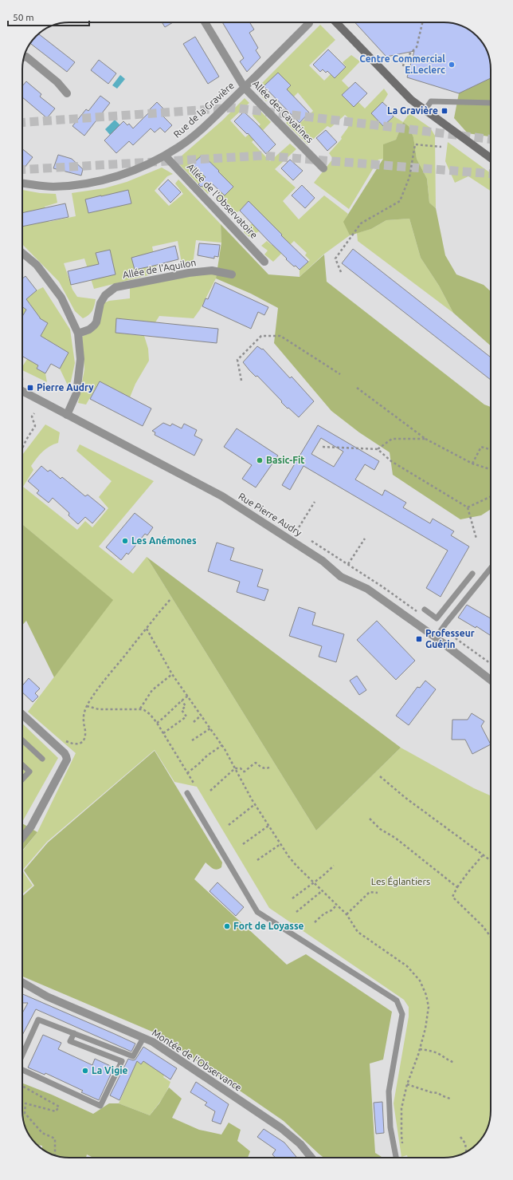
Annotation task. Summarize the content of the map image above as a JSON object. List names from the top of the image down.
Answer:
{
  "streets": {
    "street": [
      "Rue de la Gravière",
      "Allée des Cavatines",
      "Allée de l'Observatoire",
      "Allée de l'Aquilon",
      "Rue Pierre Audry",
      "Montée de l'Observance"
    ]
  },
  "crossings": [
    ["Rue de la Gravière", "Allée des Cavatines"],
    ["Rue de la Gravière", "Allée de l'Observatoire"]
  ],
  "parks": ["Les Églantiers"],
  "places": {
    "other": [
      "Centre Commercial E.Leclerc",
      "Basic-Fit",
      "Les Anémones",
      "Fort de Loyasse",
      "La Vigie"
    ],
    "transit": ["La Gravière", "Pierre Audry", "Professeur Guérin"]
  },
  "scale_bar": "50 m"
}
